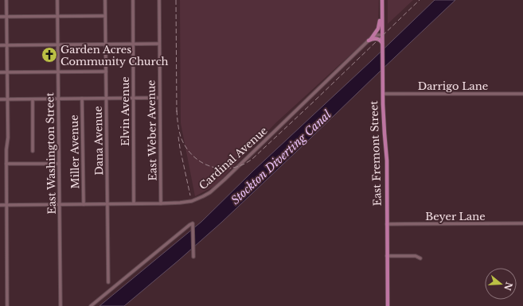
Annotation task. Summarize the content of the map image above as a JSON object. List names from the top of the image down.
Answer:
{
  "streets": {
    "main road": ["East Fremont Street"],
    "street": [
      "Darrigo Lane",
      "Elvin Avenue",
      "East Weber Avenue",
      "Dana Avenue",
      "Miller Avenue",
      "East Washington Street",
      "Cardinal Avenue",
      "Beyer Lane"
    ]
  },
  "crossings": [
    ["Darrigo Lane", "East Fremont Street"],
    ["Elvin Avenue", "Cardinal Avenue"],
    ["East Weber Avenue", "Cardinal Avenue"],
    ["Dana Avenue", "Cardinal Avenue"],
    ["Miller Avenue", "Cardinal Avenue"],
    ["East Washington Street", "Cardinal Avenue"],
    ["East Fremont Street", "Cardinal Avenue"],
    ["East Fremont Street", "Beyer Lane"]
  ],
  "water": ["Stockton Diverting Canal"],
  "places": {
    "church": ["Garden Acres Community Church"]
  },
  "north": "right"
}
